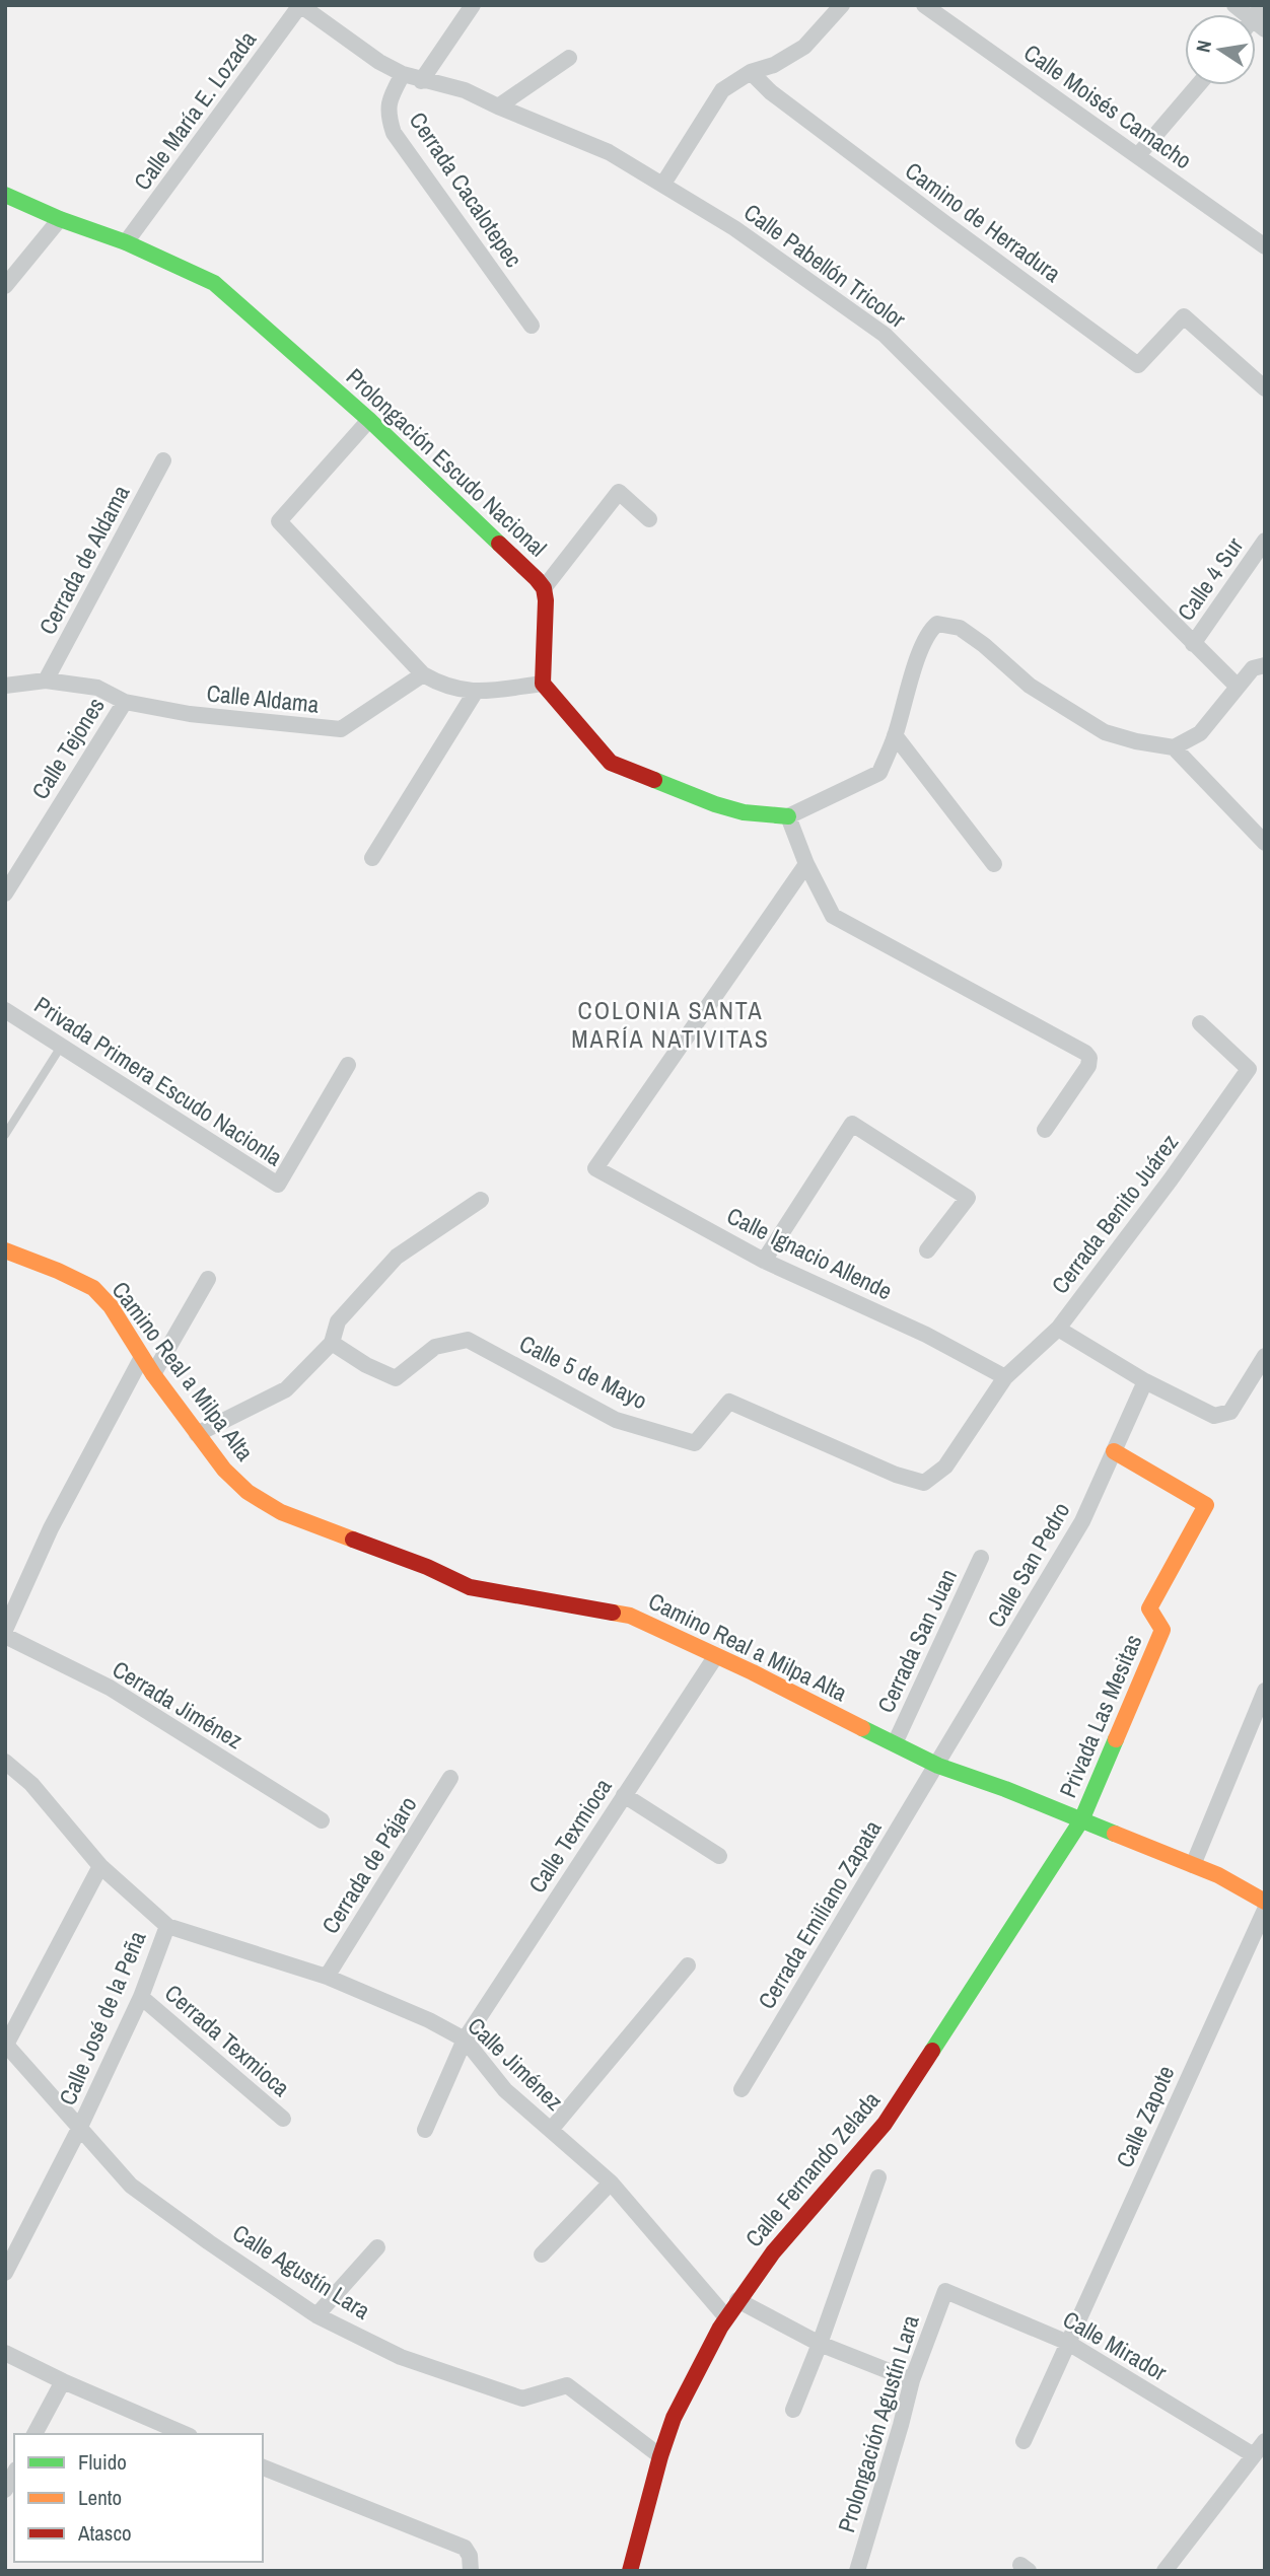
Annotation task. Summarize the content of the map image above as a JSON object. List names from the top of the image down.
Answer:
{
  "streets": {
    "street": [
      "Calle Moisés Camacho",
      "Calle María E. Lozada",
      "Cerrada Cacalotepec",
      "Camino de Herradura",
      "Calle Pabellón Tricolor",
      "Prolongación Escudo Nacional",
      "Cerrada de Aldama",
      "Calle 4 Sur",
      "Calle Aldama",
      "Calle Tejones",
      "Privada Primera Escudo Nacionla",
      "Cerrada Benito Juárez",
      "Calle Ignacio Allende",
      "Camino Real a Milpa Alta",
      "Calle 5 de Mayo",
      "Calle San Pedro",
      "Cerrada San Juan",
      "Cerrada Jiménez",
      "Privada Las Mesitas",
      "Calle Texmioca",
      "Cerrada de Pájaro",
      "Cerrada Emiliano Zapata",
      "Calle José de la Peña",
      "Cerrada Texmioca",
      "Calle Jiménez",
      "Calle Zapote",
      "Calle Fernando Zelada",
      "Calle Agustín Lara",
      "Calle Mirador",
      "Prolongación Agustín Lara"
    ]
  },
  "crossings": [
    ["Calle María E. Lozada", "Calle Pabellón Tricolor"],
    ["Calle María E. Lozada", "Prolongación Escudo Nacional"],
    ["Cerrada Cacalotepec", "Calle Pabellón Tricolor"],
    ["Calle Pabellón Tricolor", "Calle 4 Sur"],
    ["Cerrada de Aldama", "Calle Aldama"],
    ["Calle Aldama", "Calle Tejones"],
    ["Cerrada Benito Juárez", "Calle Ignacio Allende"],
    ["Cerrada Benito Juárez", "Calle 5 de Mayo"],
    ["Calle Ignacio Allende", "Calle 5 de Mayo"],
    ["Camino Real a Milpa Alta", "Calle San Pedro"],
    ["Camino Real a Milpa Alta", "Cerrada San Juan"],
    ["Camino Real a Milpa Alta", "Privada Las Mesitas"],
    ["Camino Real a Milpa Alta", "Calle Texmioca"],
    ["Camino Real a Milpa Alta", "Cerrada Emiliano Zapata"],
    ["Camino Real a Milpa Alta", "Calle Fernando Zelada"],
    ["Calle San Pedro", "Privada Las Mesitas"],
    ["Calle San Pedro", "Cerrada Emiliano Zapata"],
    ["Privada Las Mesitas", "Calle Fernando Zelada"],
    ["Calle Texmioca", "Calle Jiménez"],
    ["Cerrada de Pájaro", "Calle Jiménez"],
    ["Calle José de la Peña", "Cerrada Texmioca"],
    ["Calle José de la Peña", "Calle Jiménez"],
    ["Calle José de la Peña", "Calle Agustín Lara"],
    ["Calle Jiménez", "Calle Fernando Zelada"],
    ["Calle Zapote", "Calle Mirador"],
    ["Calle Fernando Zelada", "Calle Agustín Lara"],
    ["Calle Mirador", "Prolongación Agustín Lara"]
  ],
  "districts": ["COLONIA SANTA MARÍA NATIVITAS"],
  "legend": ["Fluido", "Lento", "Atasco"],
  "north": "left"
}
